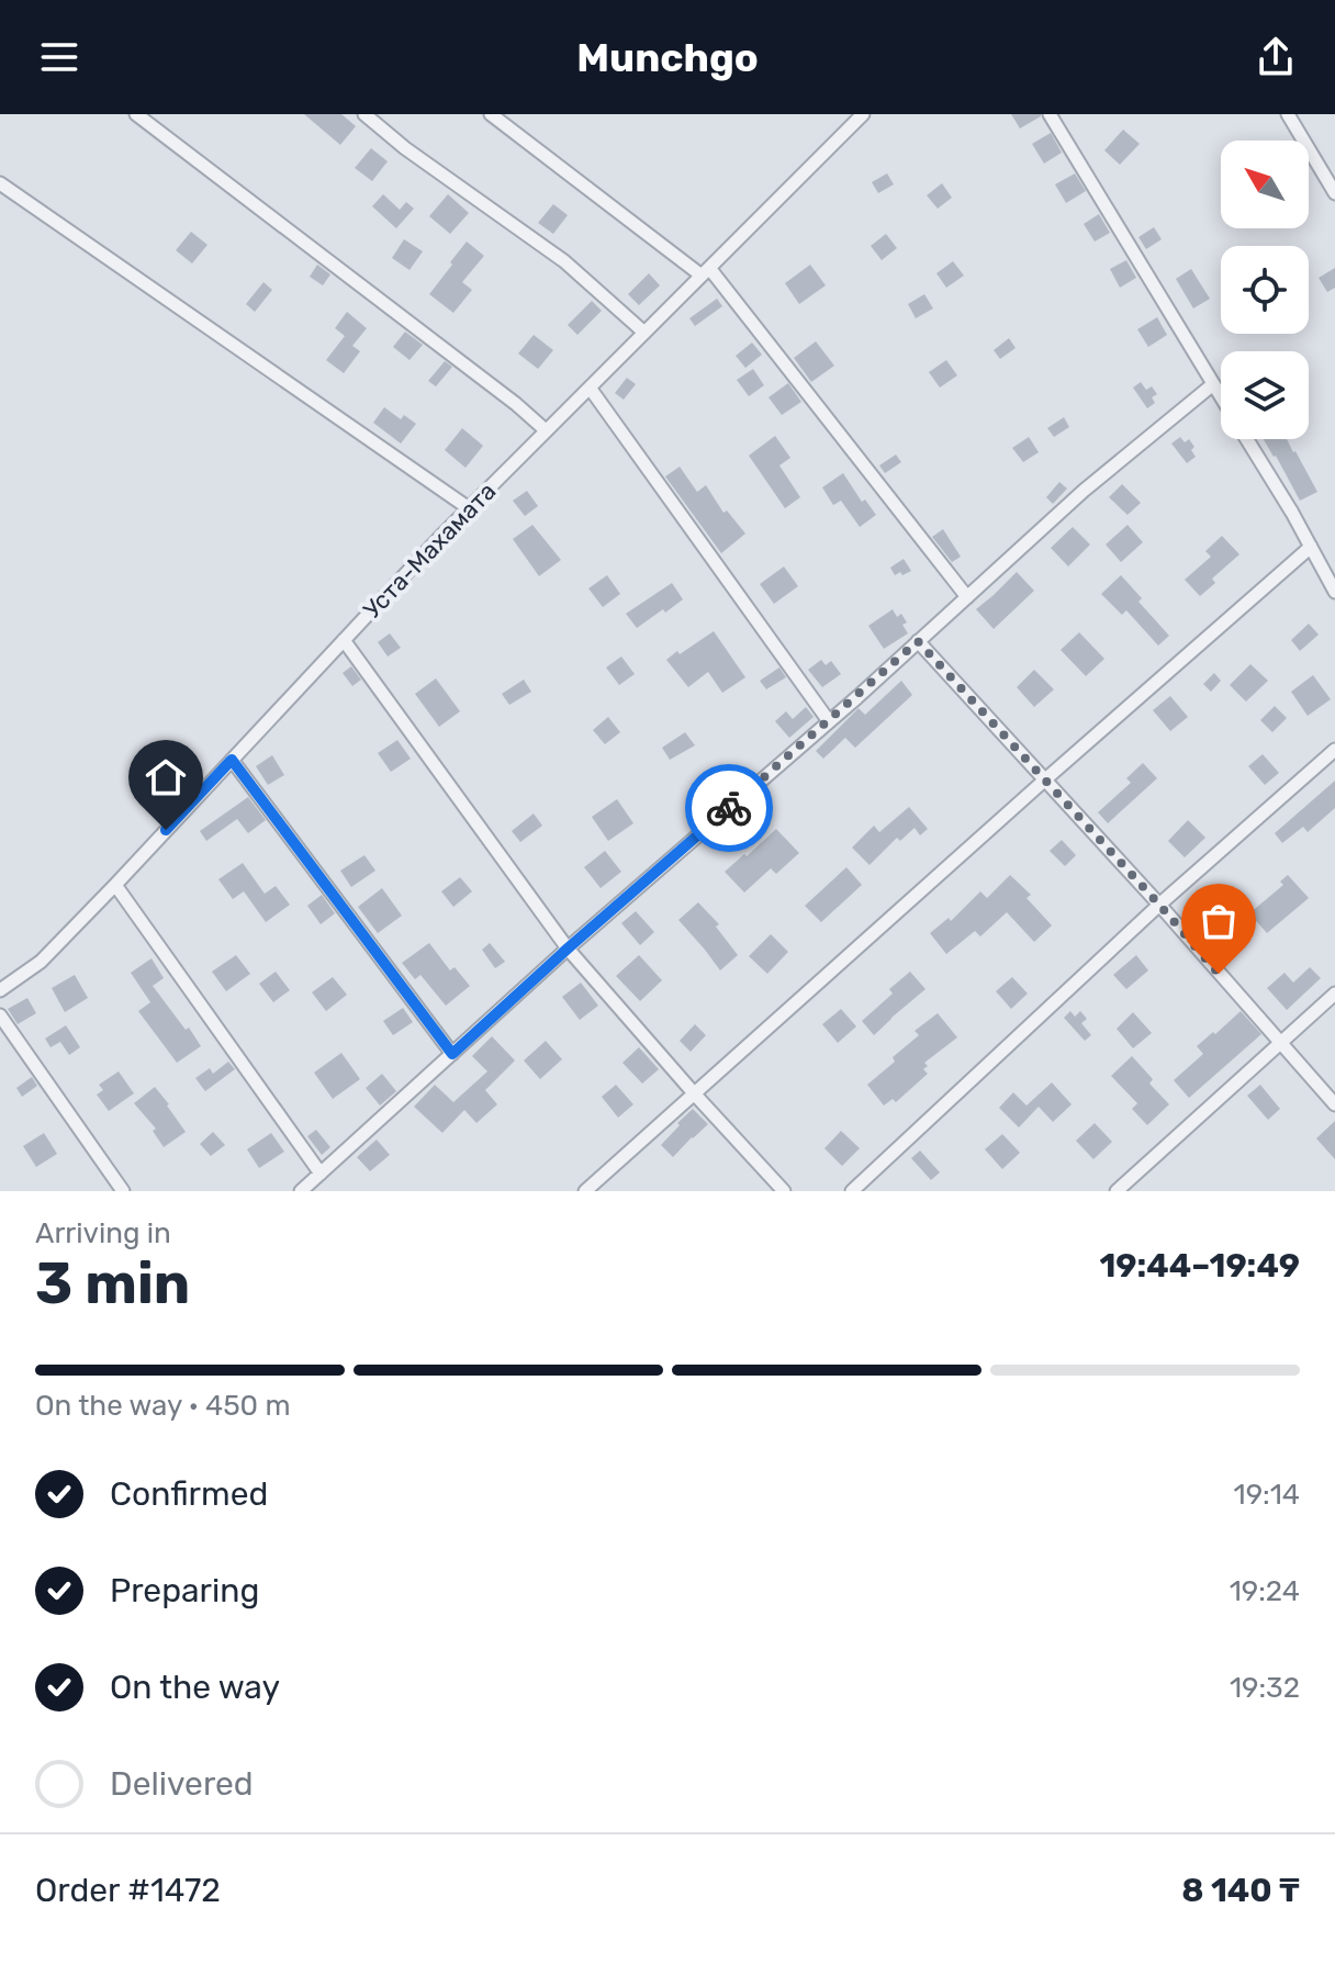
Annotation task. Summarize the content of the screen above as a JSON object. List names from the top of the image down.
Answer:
{
  "streets": {
    "street": ["Уста-Махамата"]
  },
  "north": "top left",
  "page": {
    "header": "Munchgo",
    "heading": ["3 min", "Arriving in", "19:44–19:49"],
    "panel": ["Order #1472", "8 140 ₸"],
    "bar": "On the way · 450 m",
    "list": [
      ["Confirmed", "19:14"],
      ["Preparing", "19:24"],
      ["On the way", "19:32"],
      "Delivered"
    ]
  }
}
